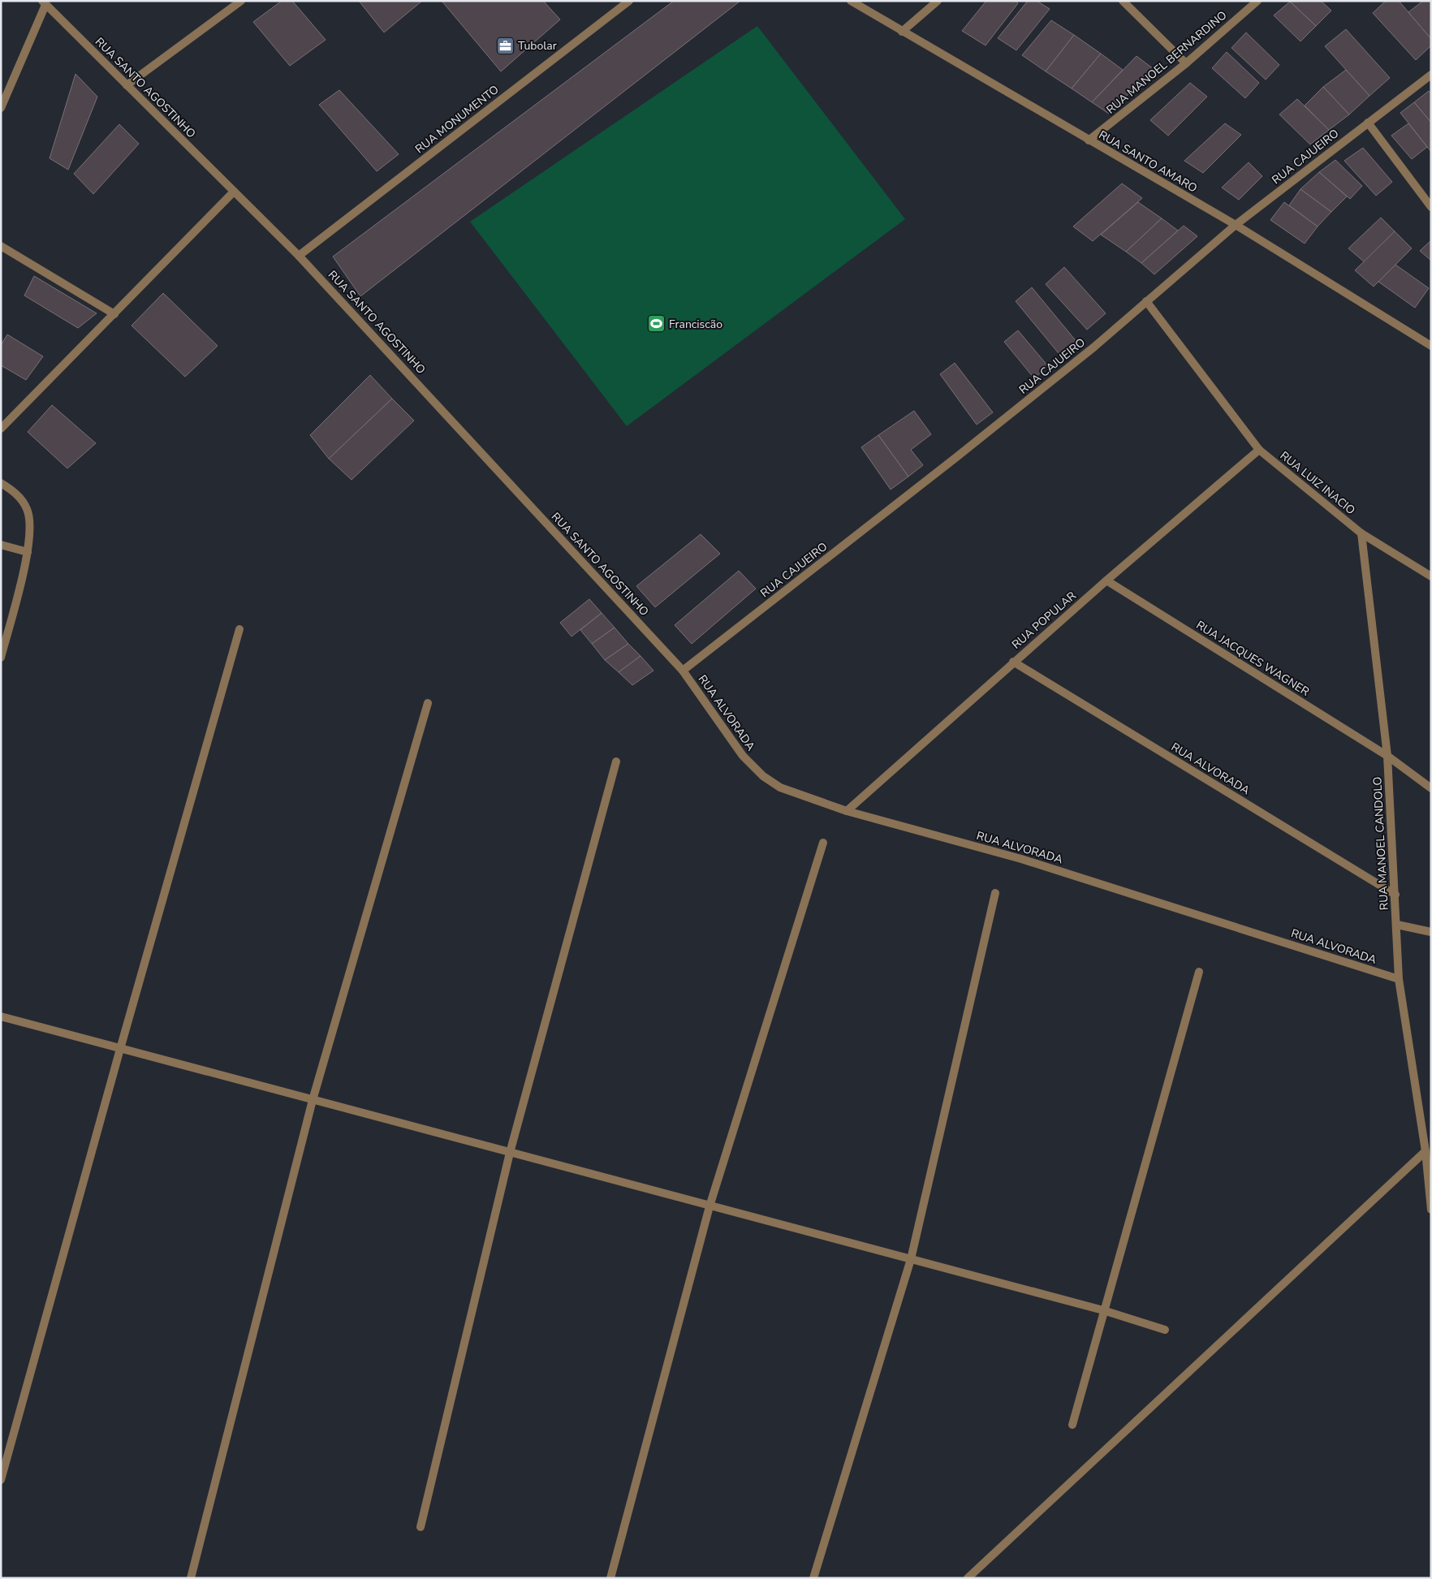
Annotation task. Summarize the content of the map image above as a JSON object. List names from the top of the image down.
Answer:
{
  "streets": {
    "street": [
      "RUA MANOEL BERNARDINO",
      "RUA SANTO AGOSTINHO",
      "RUA MONUMENTO",
      "RUA CAJUEIRO",
      "RUA SANTO AMARO",
      "RUA LUIZ INACIO",
      "RUA POPULAR",
      "RUA JACQUES WAGNER",
      "RUA ALVORADA",
      "RUA MANOEL CANDOLO"
    ]
  },
  "crossings": [
    ["RUA MANOEL BERNARDINO", "RUA SANTO AMARO"],
    ["RUA SANTO AGOSTINHO", "RUA MONUMENTO"],
    ["RUA SANTO AGOSTINHO", "RUA CAJUEIRO"],
    ["RUA SANTO AGOSTINHO", "RUA ALVORADA"],
    ["RUA CAJUEIRO", "RUA SANTO AMARO"],
    ["RUA CAJUEIRO", "RUA LUIZ INACIO"],
    ["RUA CAJUEIRO", "RUA ALVORADA"],
    ["RUA LUIZ INACIO", "RUA POPULAR"],
    ["RUA LUIZ INACIO", "RUA MANOEL CANDOLO"],
    ["RUA POPULAR", "RUA JACQUES WAGNER"],
    ["RUA POPULAR", "RUA ALVORADA"],
    ["RUA JACQUES WAGNER", "RUA MANOEL CANDOLO"],
    ["RUA ALVORADA", "RUA MANOEL CANDOLO"]
  ],
  "places": {
    "office": ["Tubolar"],
    "sports": ["Franciscão"]
  }
}
